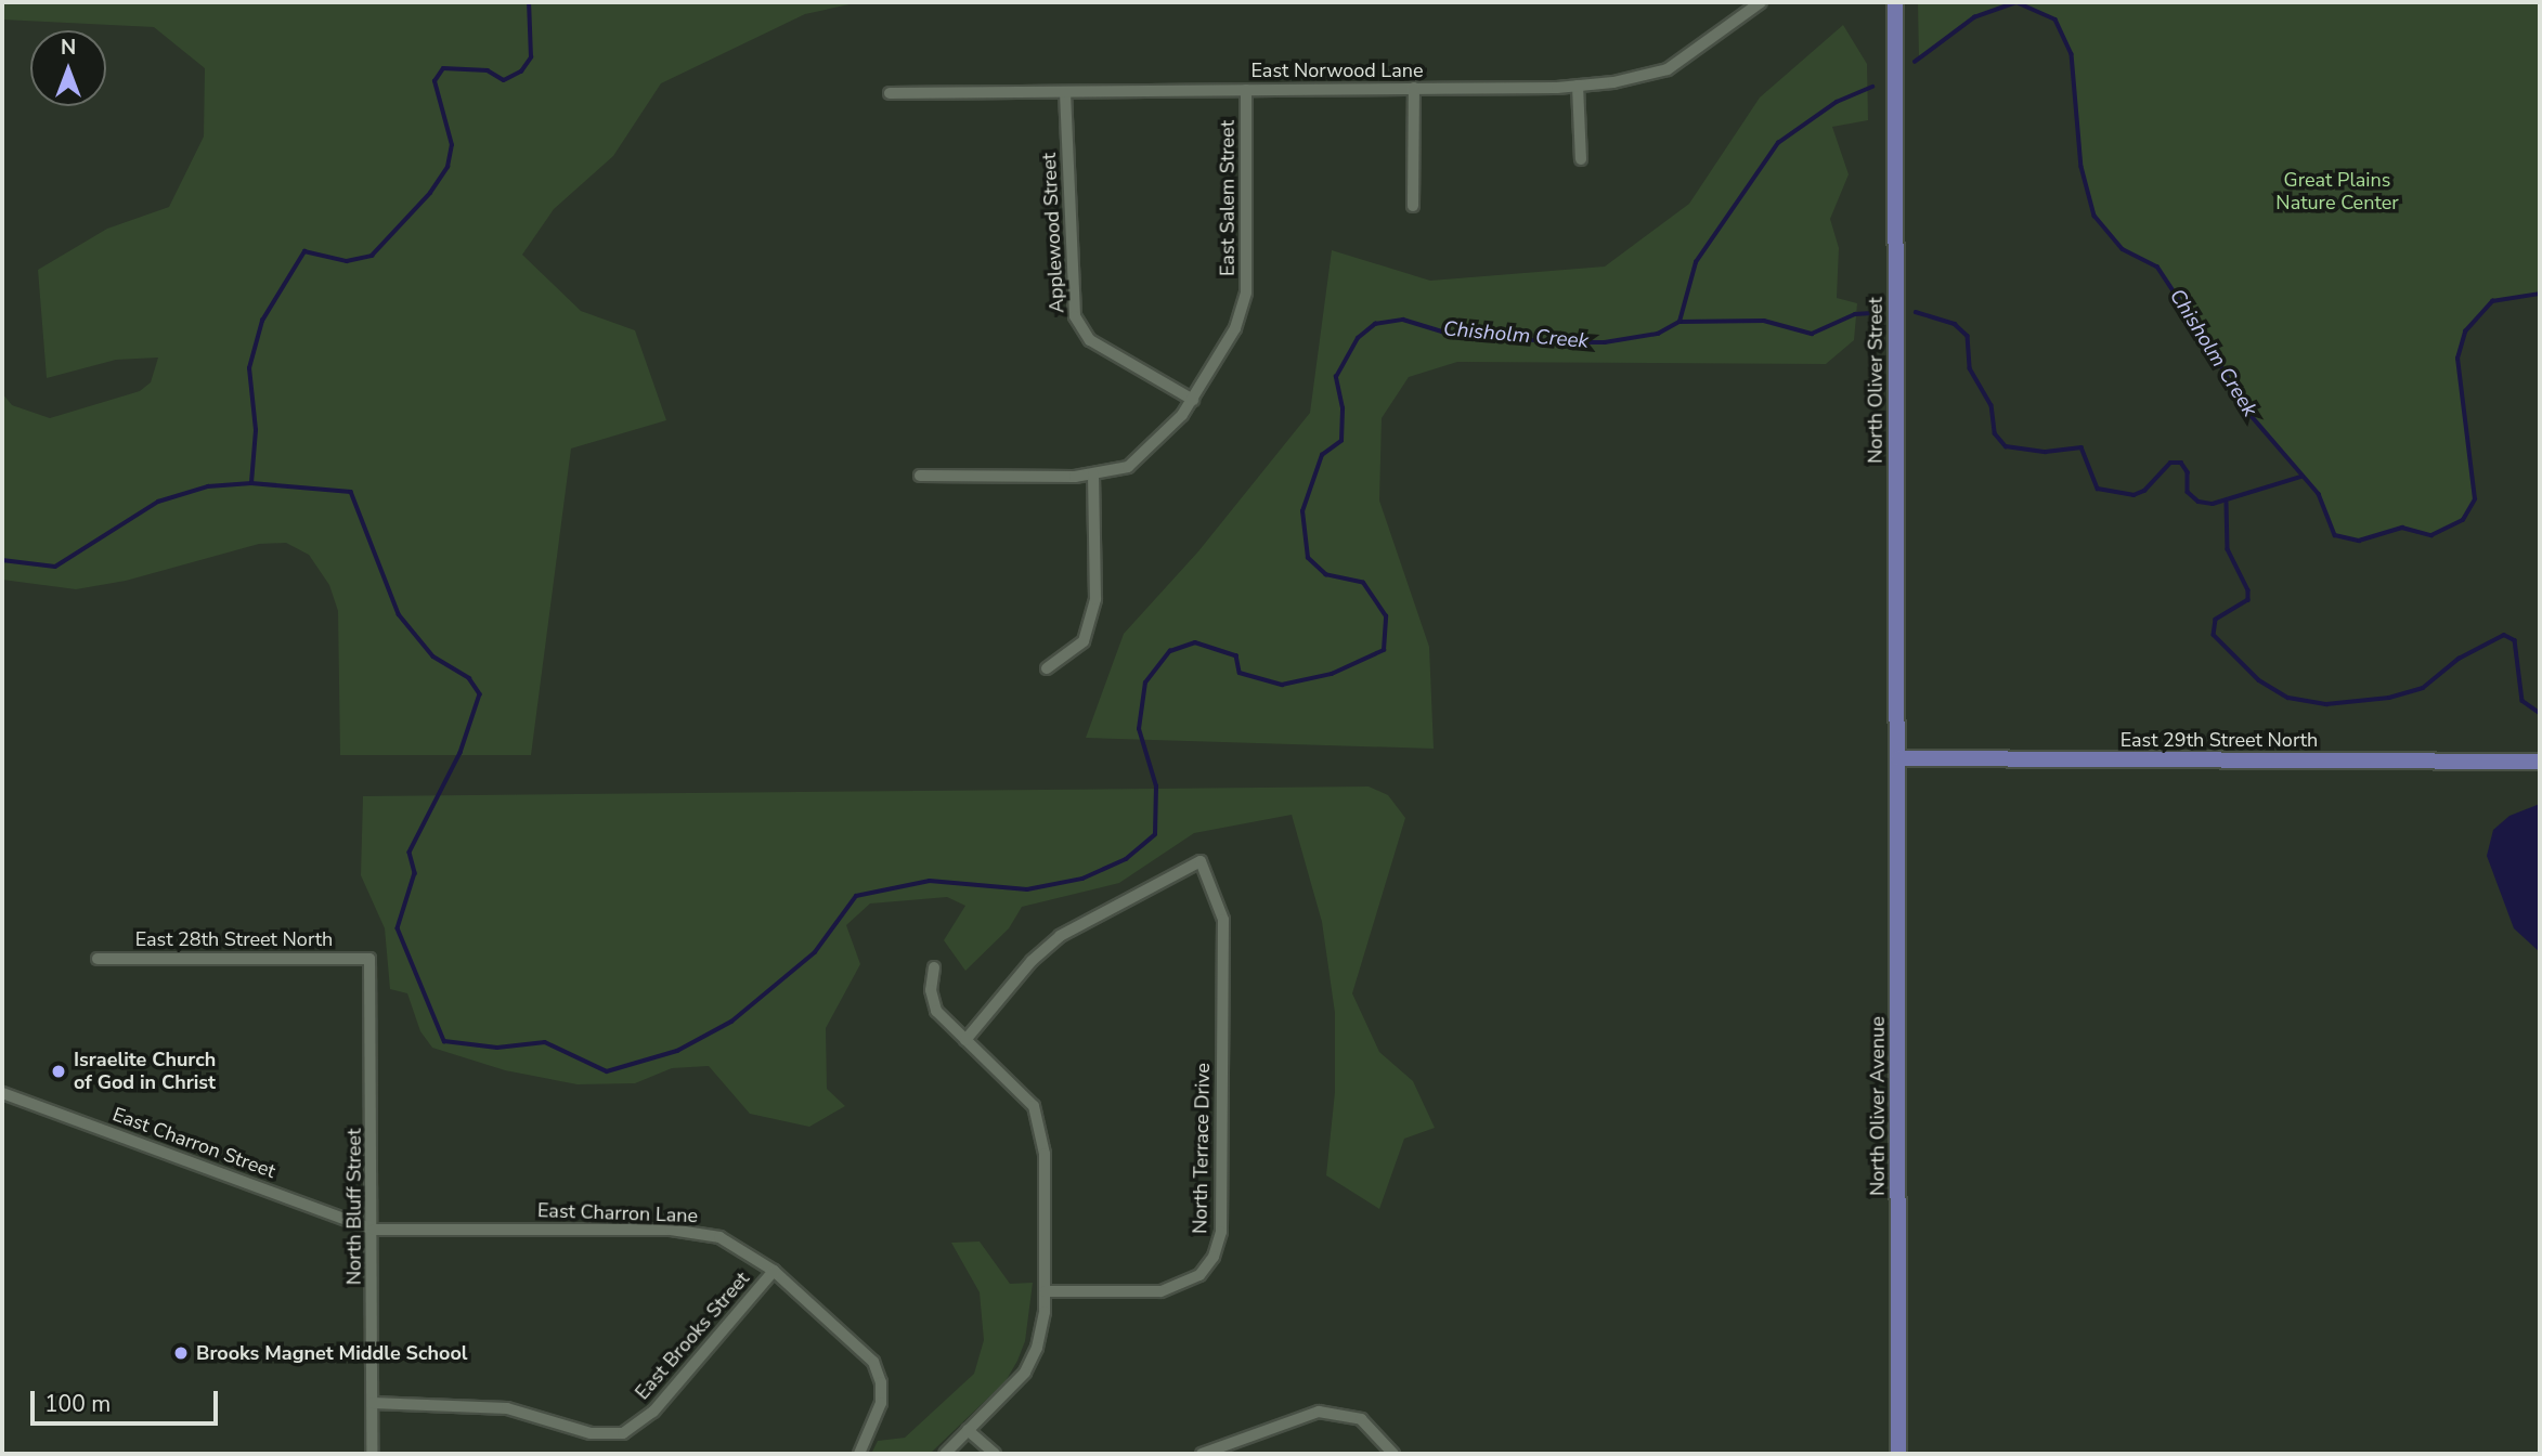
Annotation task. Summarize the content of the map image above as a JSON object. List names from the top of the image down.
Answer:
{
  "streets": {
    "main road": ["North Oliver Street", "East 29th Street North", "North Oliver Avenue"],
    "street": [
      "East Norwood Lane",
      "East Salem Street",
      "Applewood Street",
      "East 28th Street North",
      "East Charron Street",
      "North Terrace Drive",
      "North Bluff Street",
      "East Charron Lane",
      "East Brooks Street"
    ]
  },
  "crossings": [
    ["East Norwood Lane", "East Salem Street"],
    ["East Norwood Lane", "Applewood Street"],
    ["East Salem Street", "Applewood Street"],
    ["North Oliver Street", "East 29th Street North"],
    ["North Oliver Street", "North Oliver Avenue"],
    ["East 29th Street North", "North Oliver Avenue"],
    ["East 28th Street North", "North Bluff Street"],
    ["East Charron Street", "North Bluff Street"],
    ["East Charron Street", "East Charron Lane"],
    ["North Bluff Street", "East Charron Lane"],
    ["North Bluff Street", "East Brooks Street"],
    ["East Charron Lane", "East Brooks Street"]
  ],
  "water": ["Chisholm Creek"],
  "parks": ["Great Plains Nature Center"],
  "places": ["Israelite Church of God in Christ", "Brooks Magnet Middle School"],
  "scale_bar": "100 m",
  "north": "top"
}
